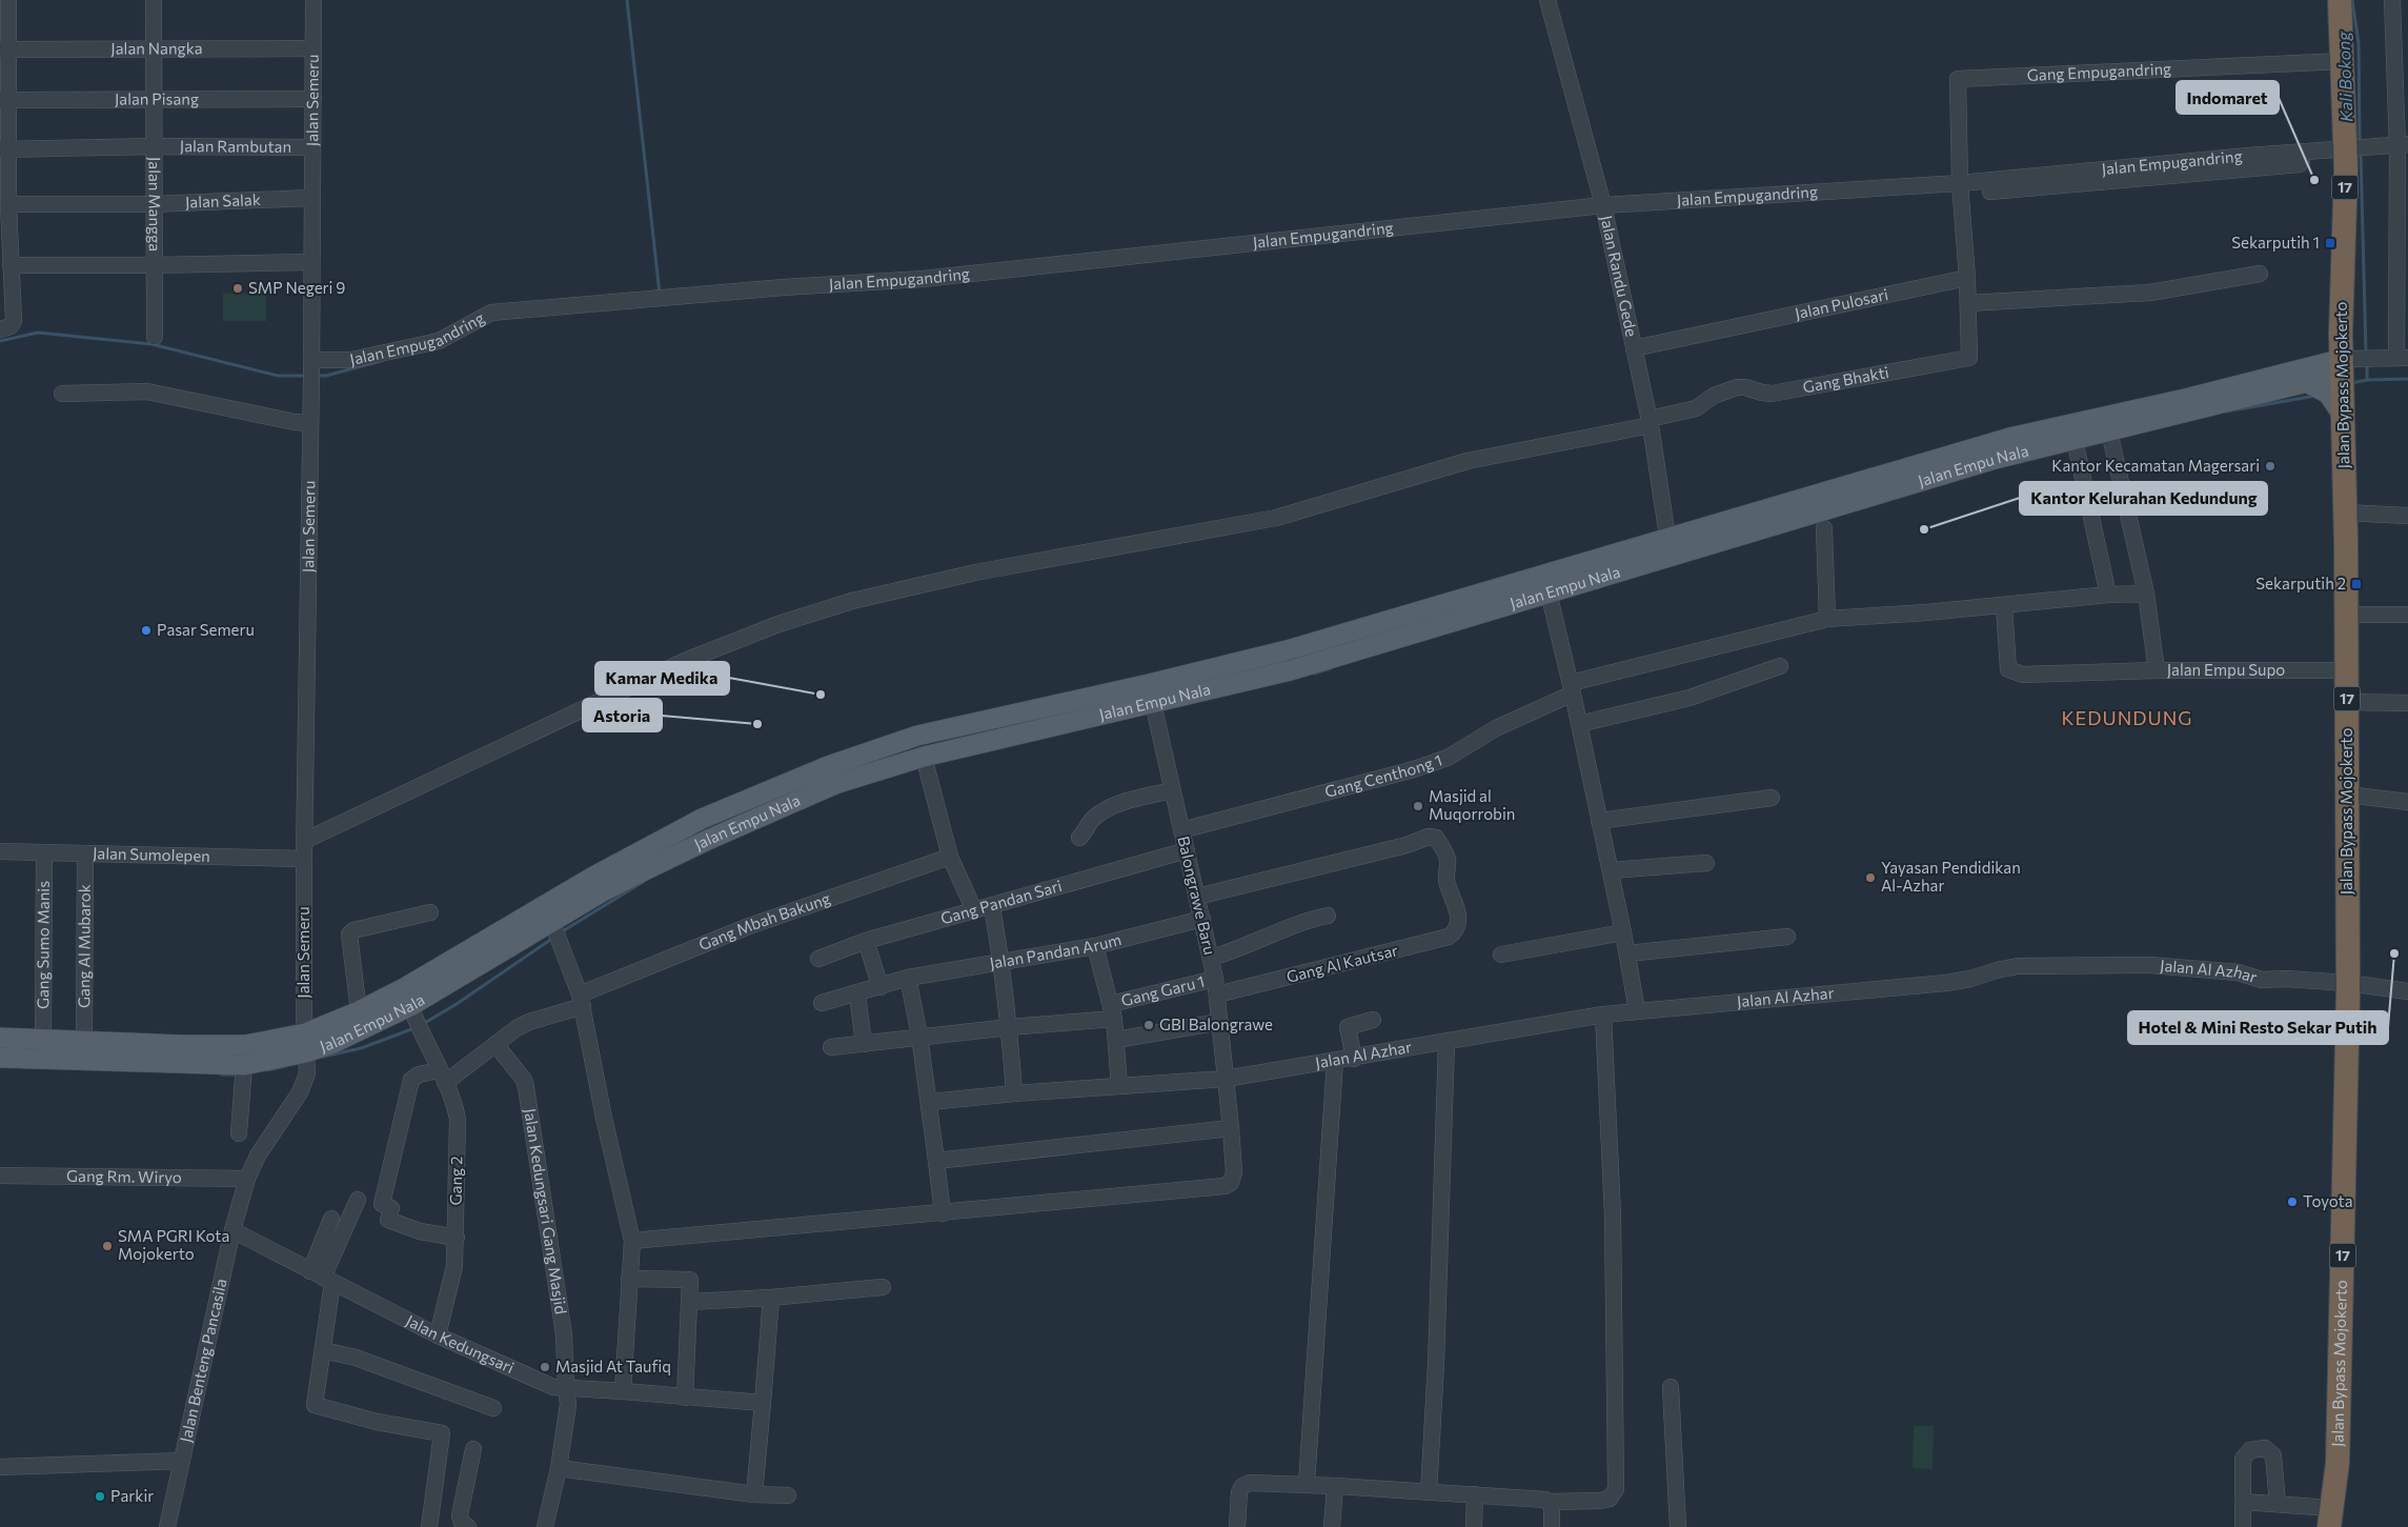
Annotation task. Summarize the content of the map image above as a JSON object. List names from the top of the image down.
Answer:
{
  "streets": {
    "highway": ["17", "Jalan Bypass Mojokerto"],
    "main road": ["Jalan Empu Nala"],
    "street": [
      "Jalan Nangka",
      "Gang Empugandring",
      "Jalan Pisang",
      "Jalan Semeru",
      "Jalan Rambutan",
      "Jalan Empugandring",
      "Jalan Salak",
      "Jalan Mangga",
      "Jalan Randu Gede",
      "Jalan Pulosari",
      "Gang Bhakti",
      "Jalan Empu Supo",
      "Gang Centhong 1",
      "Jalan Sumolepen",
      "Balongrawe Baru",
      "Gang Pandan Sari",
      "Gang Mbah Bakung",
      "Gang Sumo Manis",
      "Gang Al Mubarok",
      "Jalan Pandan Arum",
      "Gang Al Kautsar",
      "Jalan Al Azhar",
      "Gang Garu 1",
      "Gang Rm. Wiryo",
      "Gang 2",
      "Jalan Kedungsari Gang Masjid",
      "Jalan Kedungsari",
      "Jalan Benteng Pancasila"
    ]
  },
  "crossings": [
    ["Jalan Nangka", "Jalan Semeru"],
    ["Jalan Nangka", "Jalan Mangga"],
    ["Gang Empugandring", "Jalan Empugandring"],
    ["Gang Empugandring", "Jalan Bypass Mojokerto"],
    ["Jalan Pisang", "Jalan Semeru"],
    ["Jalan Pisang", "Jalan Mangga"],
    ["Jalan Semeru", "Jalan Rambutan"],
    ["Jalan Semeru", "Jalan Empugandring"],
    ["Jalan Semeru", "Jalan Salak"],
    ["Jalan Semeru", "Jalan Empu Nala"],
    ["Jalan Semeru", "Jalan Sumolepen"],
    ["Jalan Semeru", "Jalan Benteng Pancasila"],
    ["Jalan Rambutan", "Jalan Mangga"],
    ["Jalan Empugandring", "Jalan Randu Gede"],
    ["Jalan Empugandring", "Jalan Bypass Mojokerto"],
    ["Jalan Salak", "Jalan Mangga"],
    ["Jalan Randu Gede", "Jalan Pulosari"],
    ["Jalan Randu Gede", "Gang Bhakti"],
    ["Jalan Randu Gede", "Jalan Empu Nala"],
    ["Jalan Pulosari", "Gang Bhakti"],
    ["Jalan Bypass Mojokerto", "Jalan Empu Nala"],
    ["Jalan Bypass Mojokerto", "Jalan Empu Supo"],
    ["Jalan Bypass Mojokerto", "Jalan Al Azhar"],
    ["Jalan Empu Nala", "Jalan Empu Supo"],
    ["Jalan Empu Nala", "Balongrawe Baru"],
    ["Jalan Empu Nala", "Gang Sumo Manis"],
    ["Jalan Empu Nala", "Gang Al Mubarok"],
    ["Jalan Empu Nala", "Gang 2"],
    ["Jalan Empu Nala", "Jalan Benteng Pancasila"],
    ["Gang Centhong 1", "Balongrawe Baru"],
    ["Jalan Sumolepen", "Gang Sumo Manis"],
    ["Jalan Sumolepen", "Gang Al Mubarok"],
    ["Balongrawe Baru", "Gang Pandan Sari"],
    ["Balongrawe Baru", "Jalan Pandan Arum"],
    ["Balongrawe Baru", "Gang Al Kautsar"],
    ["Balongrawe Baru", "Jalan Al Azhar"],
    ["Balongrawe Baru", "Gang Garu 1"],
    ["Gang Mbah Bakung", "Gang 2"],
    ["Gang Mbah Bakung", "Jalan Kedungsari Gang Masjid"],
    ["Gang Rm. Wiryo", "Jalan Benteng Pancasila"],
    ["Gang 2", "Jalan Kedungsari"],
    ["Jalan Kedungsari Gang Masjid", "Jalan Kedungsari"],
    ["Jalan Kedungsari", "Jalan Benteng Pancasila"]
  ],
  "districts": ["KEDUNDUNG"],
  "water": ["Kali Bokong"],
  "places": {
    "other": [
      "Indomaret",
      "SMP Negeri 9",
      "Kantor Kecamatan Magersari",
      "Kantor Kelurahan Kedundung",
      "Pasar Semeru",
      "Kamar Medika",
      "Astoria",
      "Masjid al Muqorrobin",
      "Yayasan Pendidikan Al-Azhar",
      "Hotel & Mini Resto Sekar Putih",
      "GBI Balongrawe",
      "Toyota",
      "SMA PGRI Kota Mojokerto",
      "Masjid At Taufiq",
      "Parkir"
    ],
    "transit": ["Sekarputih 1", "Sekarputih 2"]
  }
}
